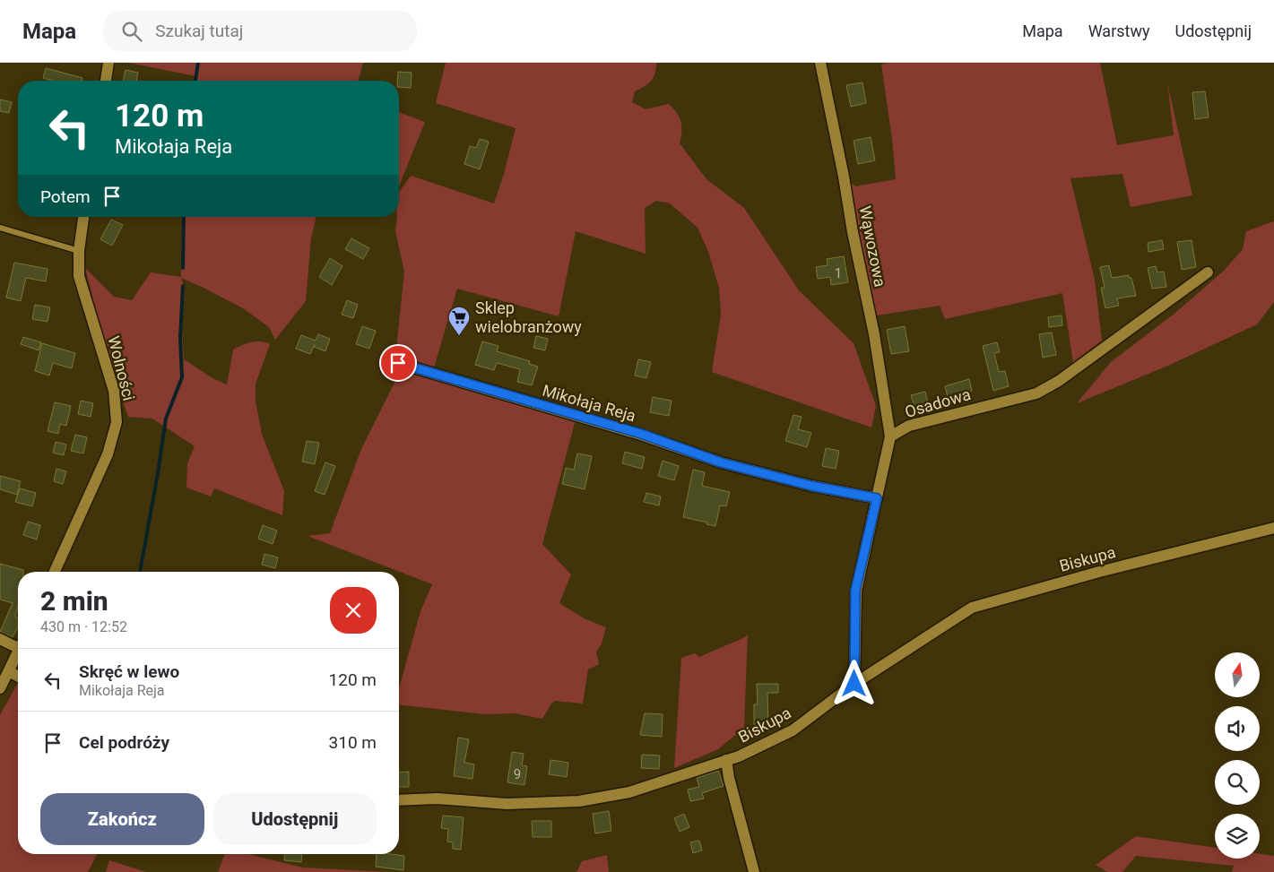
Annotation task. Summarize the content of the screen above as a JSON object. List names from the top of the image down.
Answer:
{
  "streets": {
    "street": [
      "Wąwozowa",
      "Wolności",
      "Mikołaja Reja",
      "Osadowa",
      "Biskupa"
    ]
  },
  "crossings": [
    ["Wąwozowa", "Osadowa"],
    ["Mikołaja Reja", "Osadowa"],
    ["Osadowa", "Biskupa"]
  ],
  "places": {
    "supermarket": ["Sklep wielobranżowy"]
  },
  "house_numbers": ["1", "9"],
  "north": "top",
  "page": {
    "header": "Mapa",
    "search": "Szukaj tutaj",
    "nav": ["Mapa", "Warstwy", "Udostępnij"],
    "turn": ["120 m", "Mikołaja Reja"],
    "then": "Potem",
    "heading": ["2 min", "430 m · 12:52"],
    "list": [
      {
        "name": "Skręć w lewo",
        "note": "Mikołaja Reja",
        "value": "120 m"
      },
      {
        "name": "Cel podróży",
        "value": "310 m"
      }
    ],
    "buttons": ["Zakończ", "Udostępnij"]
  }
}
